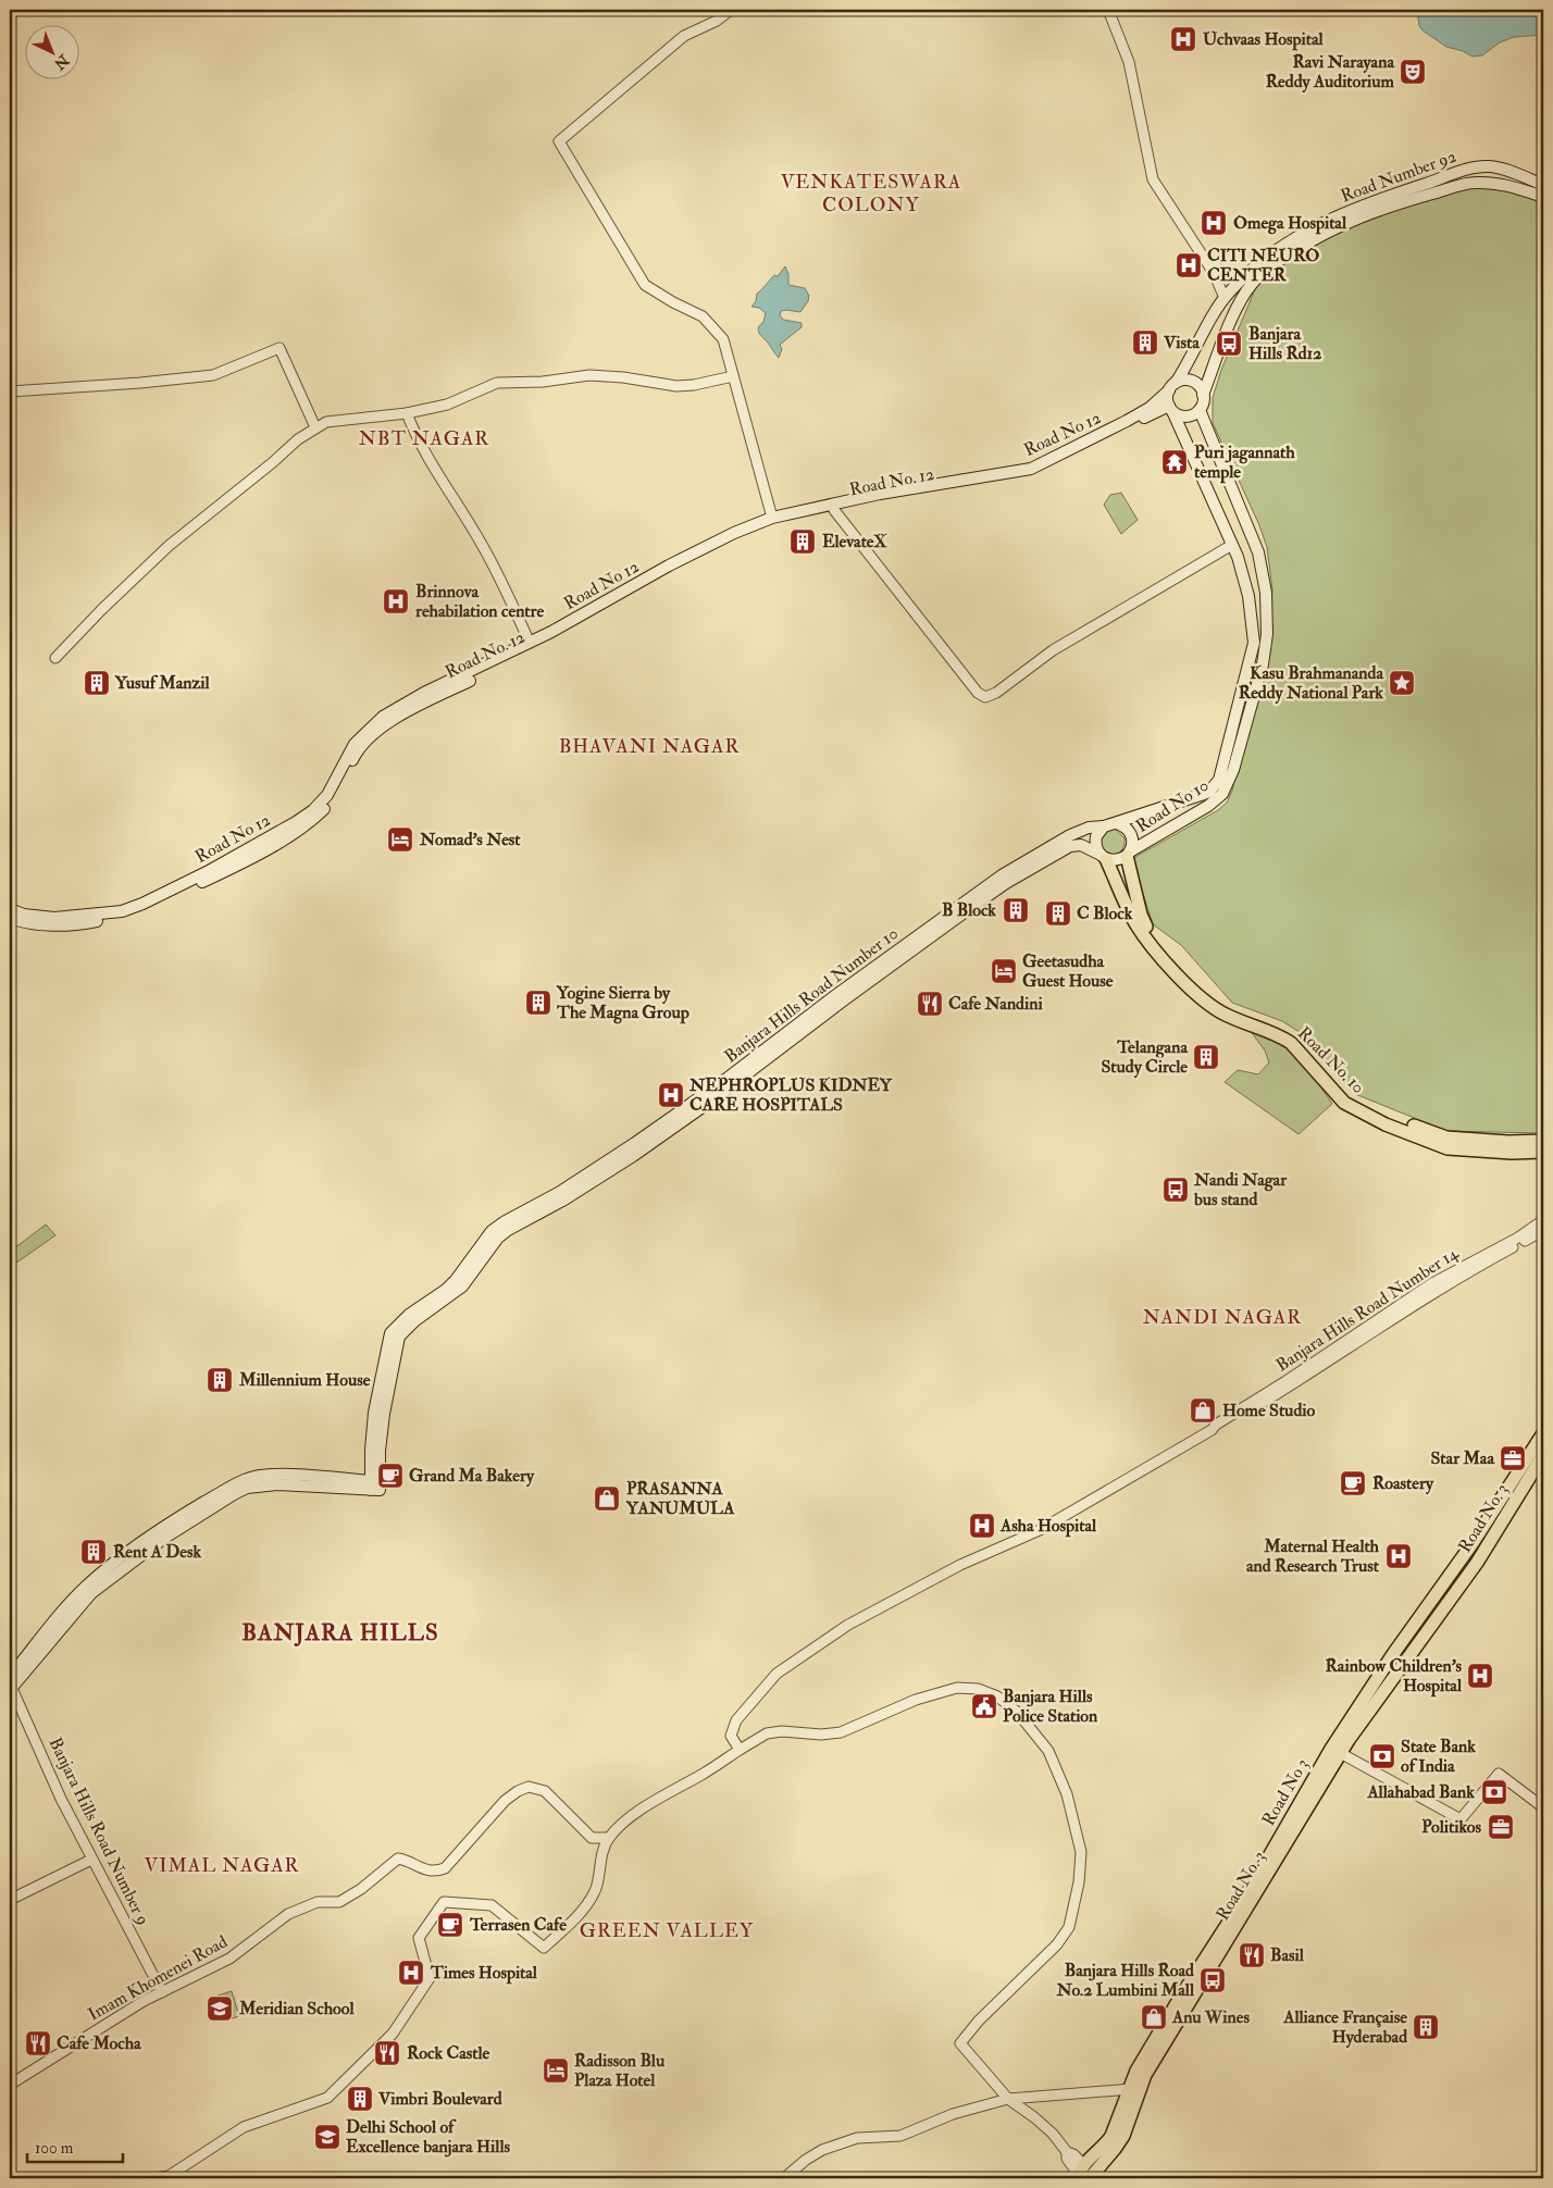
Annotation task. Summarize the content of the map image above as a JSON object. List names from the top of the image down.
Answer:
{
  "streets": {
    "main road": [
      "Road Number 92",
      "Road No 12",
      "Road No. 12",
      "Road No 10",
      "Banjara Hills Road Number 10",
      "Road No. 10",
      "Road No. 3",
      "Road No 3"
    ],
    "street": ["Banjara Hills Road Number 14", "Banjara Hills Road Number 9", "Imam Khomenei Road"]
  },
  "crossings": [
    ["Road Number 92", "Road No 12"],
    ["Road Number 92", "Road No. 12"],
    ["Road Number 92", "Road No 10"],
    ["Road No 12", "Road No. 12"],
    ["Road No 12", "Road No 10"],
    ["Road No. 12", "Road No 10"],
    ["Road No 10", "Banjara Hills Road Number 10"],
    ["Road No 10", "Road No. 10"],
    ["Banjara Hills Road Number 10", "Road No. 10"],
    ["Banjara Hills Road Number 10", "Banjara Hills Road Number 9"],
    ["Road No. 3", "Road No 3"],
    ["Banjara Hills Road Number 9", "Imam Khomenei Road"]
  ],
  "districts": [
    "VENKATESWARA COLONY",
    "NBT NAGAR",
    "BHAVANI NAGAR",
    "NANDI NAGAR",
    "BANJARA HILLS",
    "VIMAL NAGAR",
    "GREEN VALLEY"
  ],
  "places": {
    "hospital": [
      "Uchvaas Hospital",
      "Omega Hospital",
      "CITI NEURO CENTER",
      "Brinnova rehabilation centre",
      "NEPHROPLUS KIDNEY CARE HOSPITALS",
      "Asha Hospital",
      "Maternal Health and Research Trust",
      "Rainbow Children’s Hospital",
      "Times Hospital"
    ],
    "theatre": ["Ravi Narayana Reddy Auditorium"],
    "building": [
      "Vista",
      "ElevateX",
      "Yusuf Manzil",
      "B Block",
      "C Block",
      "Yogine Sierra by The Magna Group",
      "Telangana Study Circle",
      "Millennium House",
      "Rent A Desk",
      "Alliance Française Hyderabad",
      "Vimbri Boulevard"
    ],
    "bus stop": ["Banjara Hills Rd12", "Nandi Nagar bus stand", "Banjara Hills Road No.2 Lumbini Mall"],
    "temple": ["Puri jagannath temple"],
    "place": ["Kasu Brahmananda Reddy National Park"],
    "hotel": ["Nomad's Nest", "Geetasudha Guest House", "Radisson Blu Plaza Hotel"],
    "restaurant": [
      "Cafe Nandini",
      "Basil",
      "Cafe Mocha",
      "Rock Castle"
    ],
    "shop": ["Home Studio", "PRASANNA YANUMULA", "Anu Wines"],
    "office": ["Star Maa", "Politikos"],
    "cafe": ["Grand Ma Bakery", "Roastery", "Terrasen Cafe"],
    "public building": ["Banjara Hills Police Station"],
    "bank": ["State Bank of India", "Allahabad Bank"],
    "school or university": ["Meridian School", "Delhi School of Excellence banjara Hills"]
  },
  "scale_bar": "100 m",
  "north": "bottom right"
}
